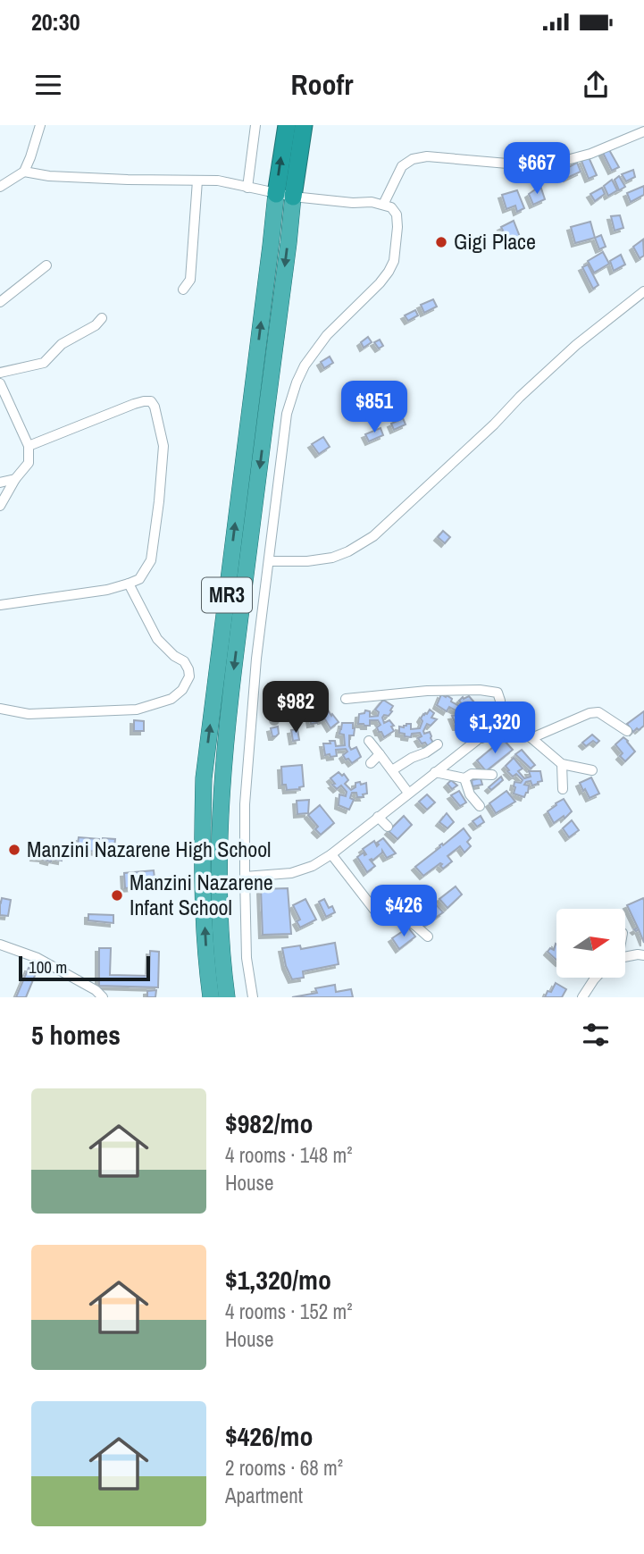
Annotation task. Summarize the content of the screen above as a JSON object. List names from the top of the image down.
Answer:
{
  "streets": {
    "highway": ["MR3"]
  },
  "places": ["Gigi Place", "Manzini Nazarene High School", "Manzini Nazarene Infant School"],
  "scale_bar": "100 m",
  "north": "right",
  "page": {
    "status": "20:30",
    "header": "Roofr",
    "price": [
      "$667",
      "$851",
      "$982",
      "$1,320",
      "$426"
    ],
    "scale": "100 m",
    "heading": "5 homes",
    "list": [
      {
        "name": "$982/mo",
        "note": "4 rooms · 148 m² · House"
      },
      {
        "name": "$1,320/mo",
        "note": "4 rooms · 152 m² · House"
      },
      {
        "name": "$426/mo",
        "note": "2 rooms · 68 m² · Apartment"
      }
    ]
  }
}
